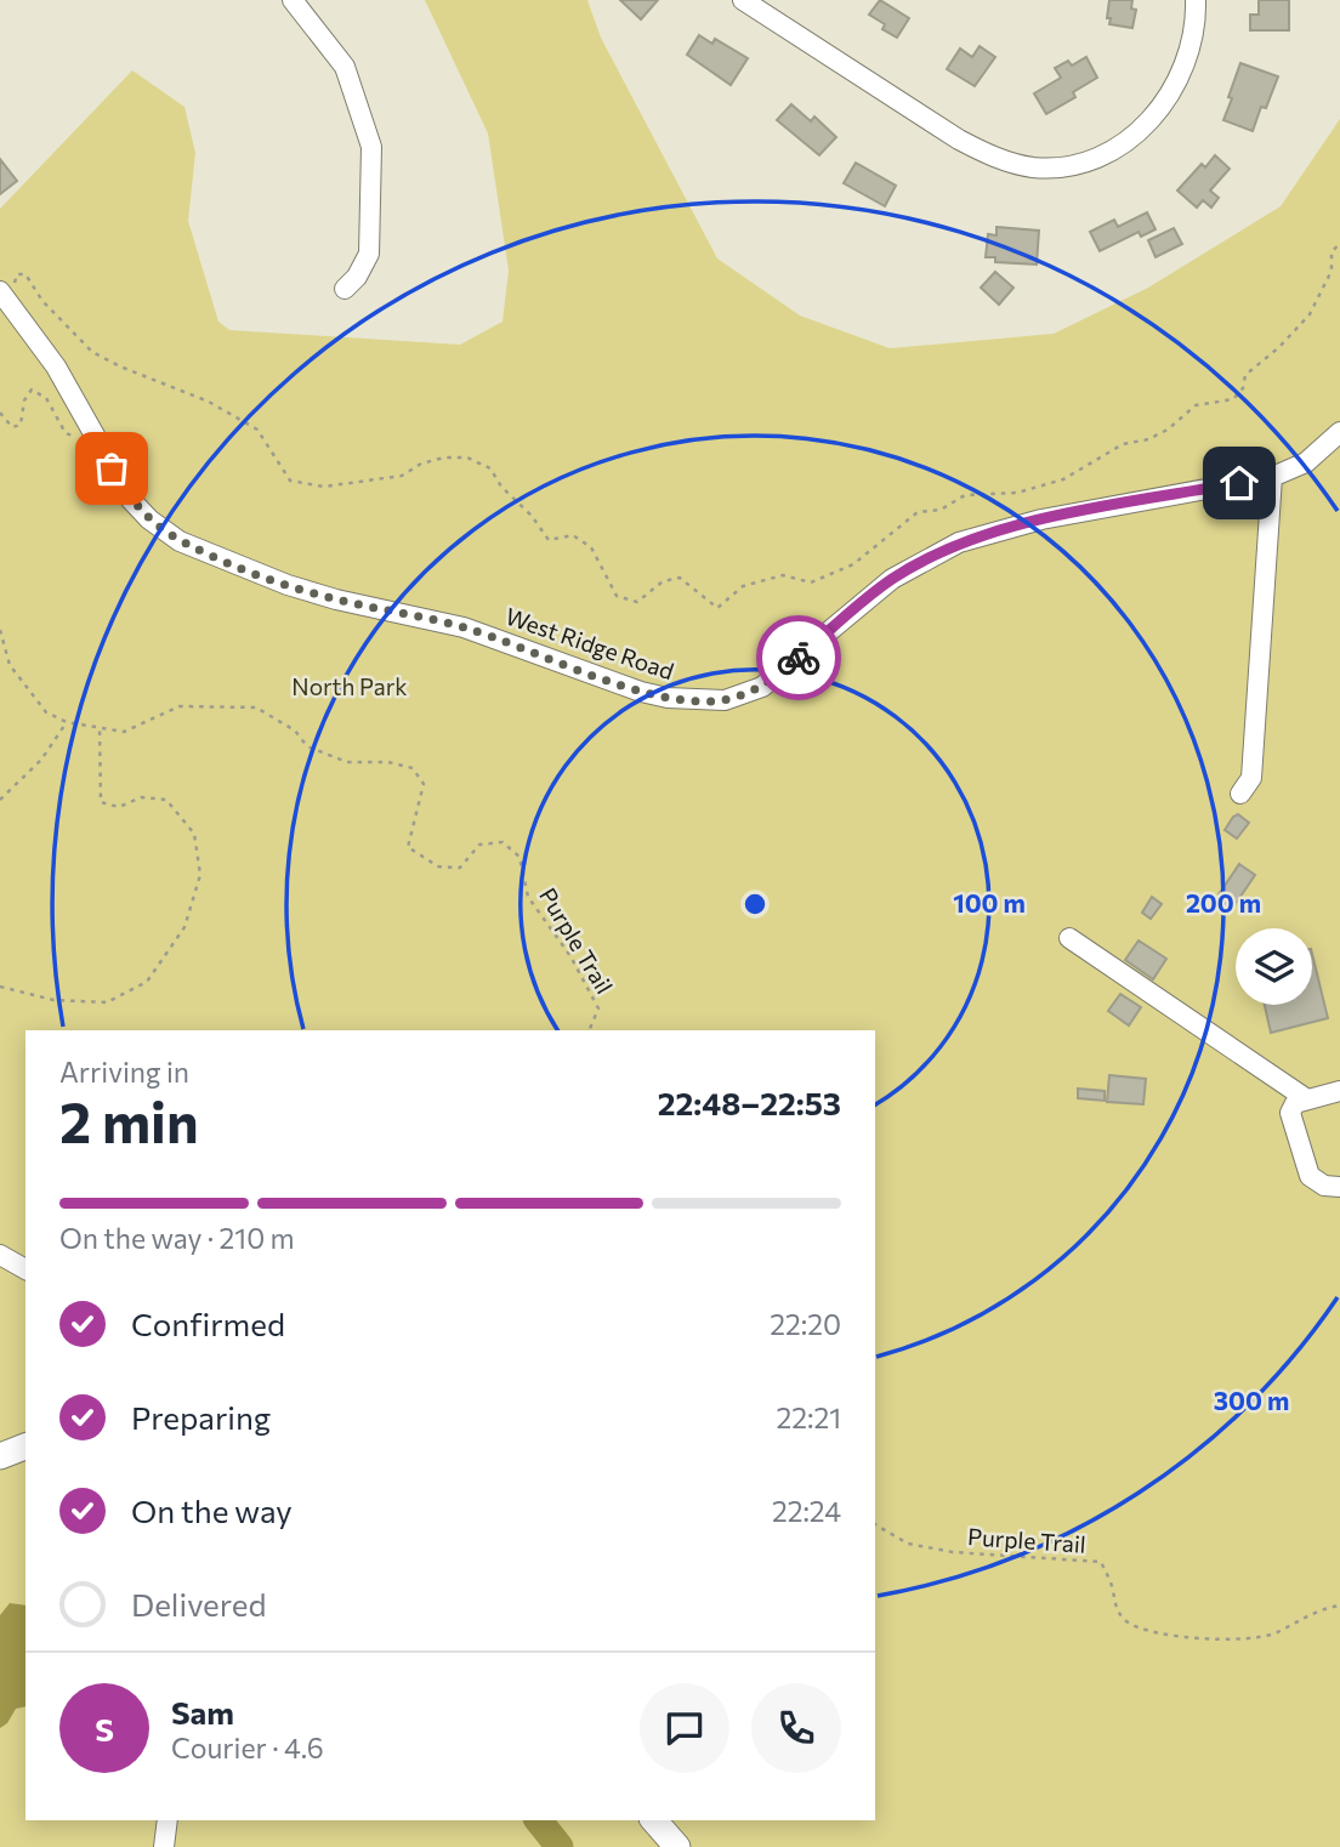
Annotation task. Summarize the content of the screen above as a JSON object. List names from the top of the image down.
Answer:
{
  "streets": {
    "street": ["West Ridge Road"],
    "path": ["Purple Trail"]
  },
  "parks": ["North Park"],
  "page": {
    "heading": ["2 min", "Arriving in", "22:48–22:53"],
    "panel": ["Sam", "Courier · 4.6"],
    "bar": "On the way · 210 m",
    "list": [
      ["Confirmed", "22:20"],
      ["Preparing", "22:21"],
      ["On the way", "22:24"],
      "Delivered"
    ],
    "round": "S"
  },
  "rings": ["100 m", "200 m", "300 m"]
}
